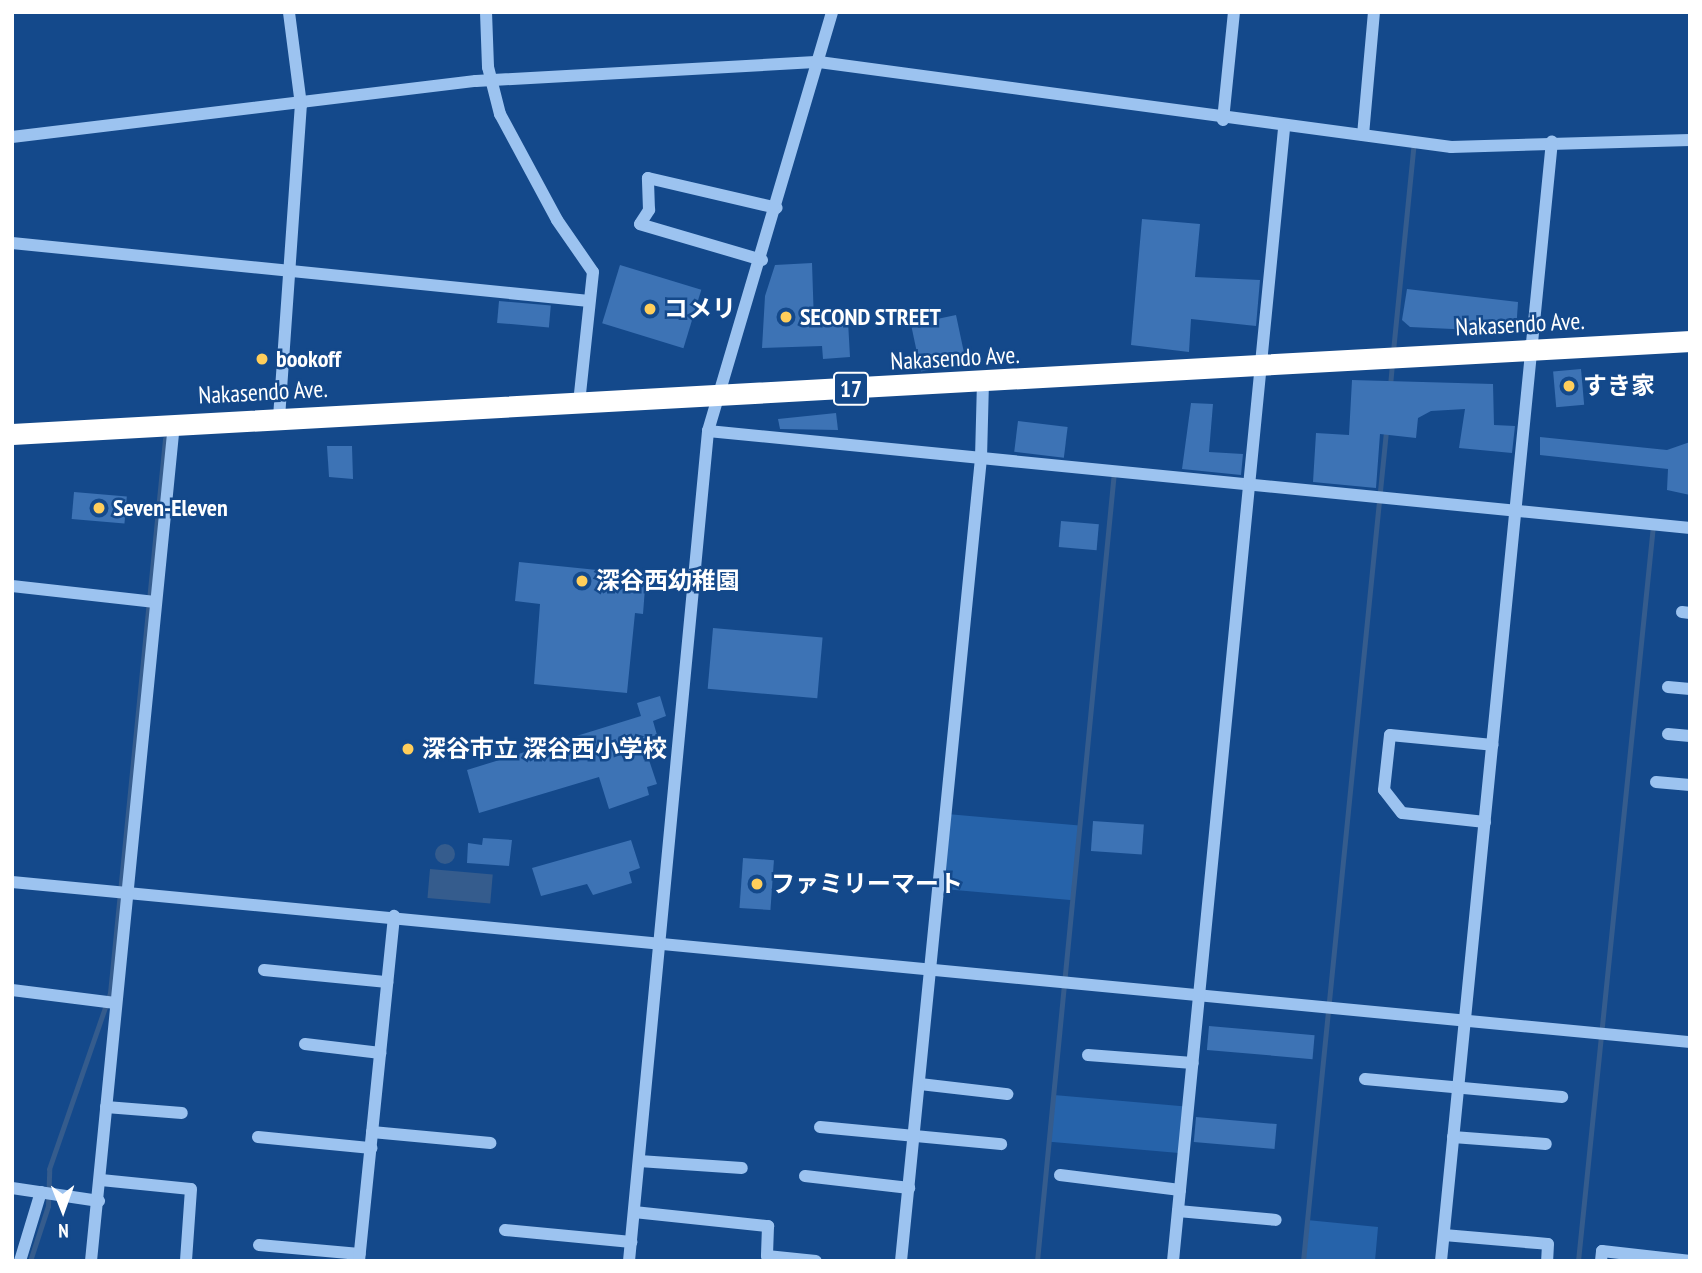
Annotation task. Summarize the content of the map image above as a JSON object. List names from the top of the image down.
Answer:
{
  "streets": {
    "highway": ["Nakasendo Ave.", "17"]
  },
  "places": [
    "コメリ",
    "SECOND STREET",
    "bookoff",
    "すき家",
    "Seven-Eleven",
    "深谷西幼稚園",
    "深谷市立 深谷西小学校",
    "ファミリーマート"
  ],
  "north": "bottom"
}
